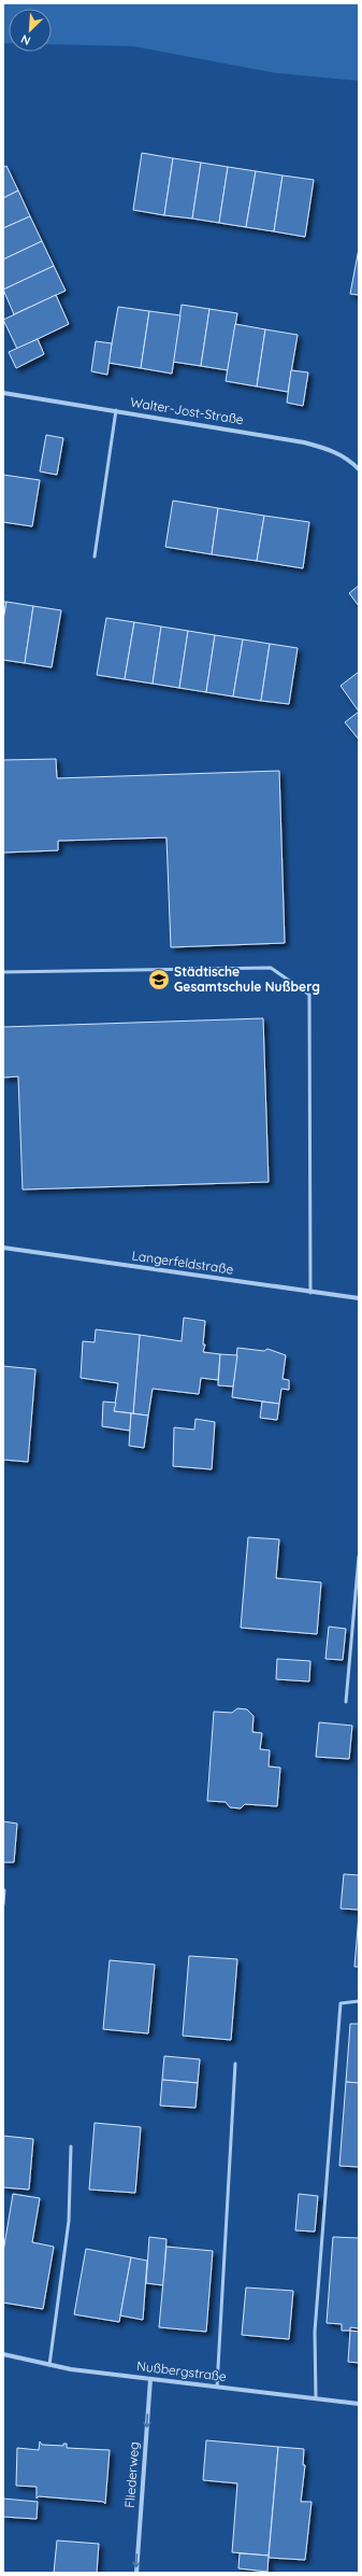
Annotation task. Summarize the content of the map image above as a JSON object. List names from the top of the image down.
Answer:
{
  "streets": {
    "street": [
      "Walter-Jost-Straße",
      "Langerfeldstraße",
      "Nußbergstraße",
      "Fliederweg"
    ]
  },
  "crossings": [
    ["Nußbergstraße", "Fliederweg"]
  ],
  "one_way": ["Fliederweg"],
  "places": {
    "school or university": ["Städtische Gesamtschule Nußberg"]
  },
  "north": "bottom left"
}
